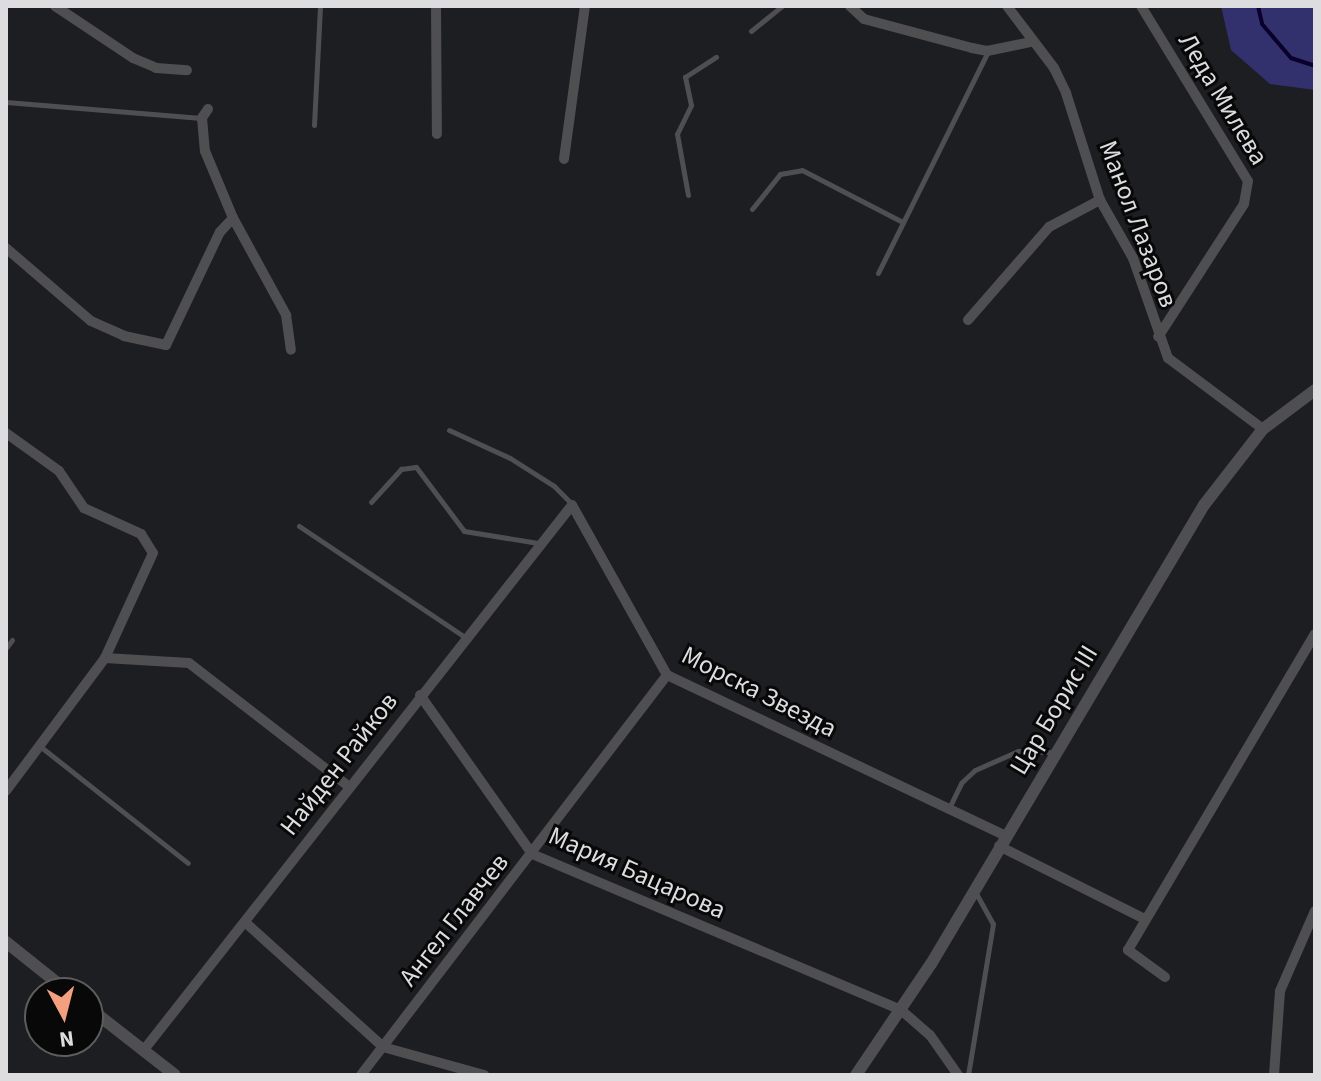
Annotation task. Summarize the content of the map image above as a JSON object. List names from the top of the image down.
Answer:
{
  "streets": {
    "street": [
      "Леда Милева",
      "Манол Лазаров",
      "Морска Звезда",
      "Цар Борис III",
      "Найден Райков",
      "Мария Бацарова",
      "Ангел Главчев"
    ]
  },
  "crossings": [
    ["Леда Милева", "Манол Лазаров"],
    ["Манол Лазаров", "Цар Борис III"],
    ["Морска Звезда", "Цар Борис III"],
    ["Морска Звезда", "Найден Райков"],
    ["Морска Звезда", "Ангел Главчев"],
    ["Цар Борис III", "Мария Бацарова"],
    ["Найден Райков", "Мария Бацарова"],
    ["Мария Бацарова", "Ангел Главчев"]
  ],
  "north": "bottom"
}
